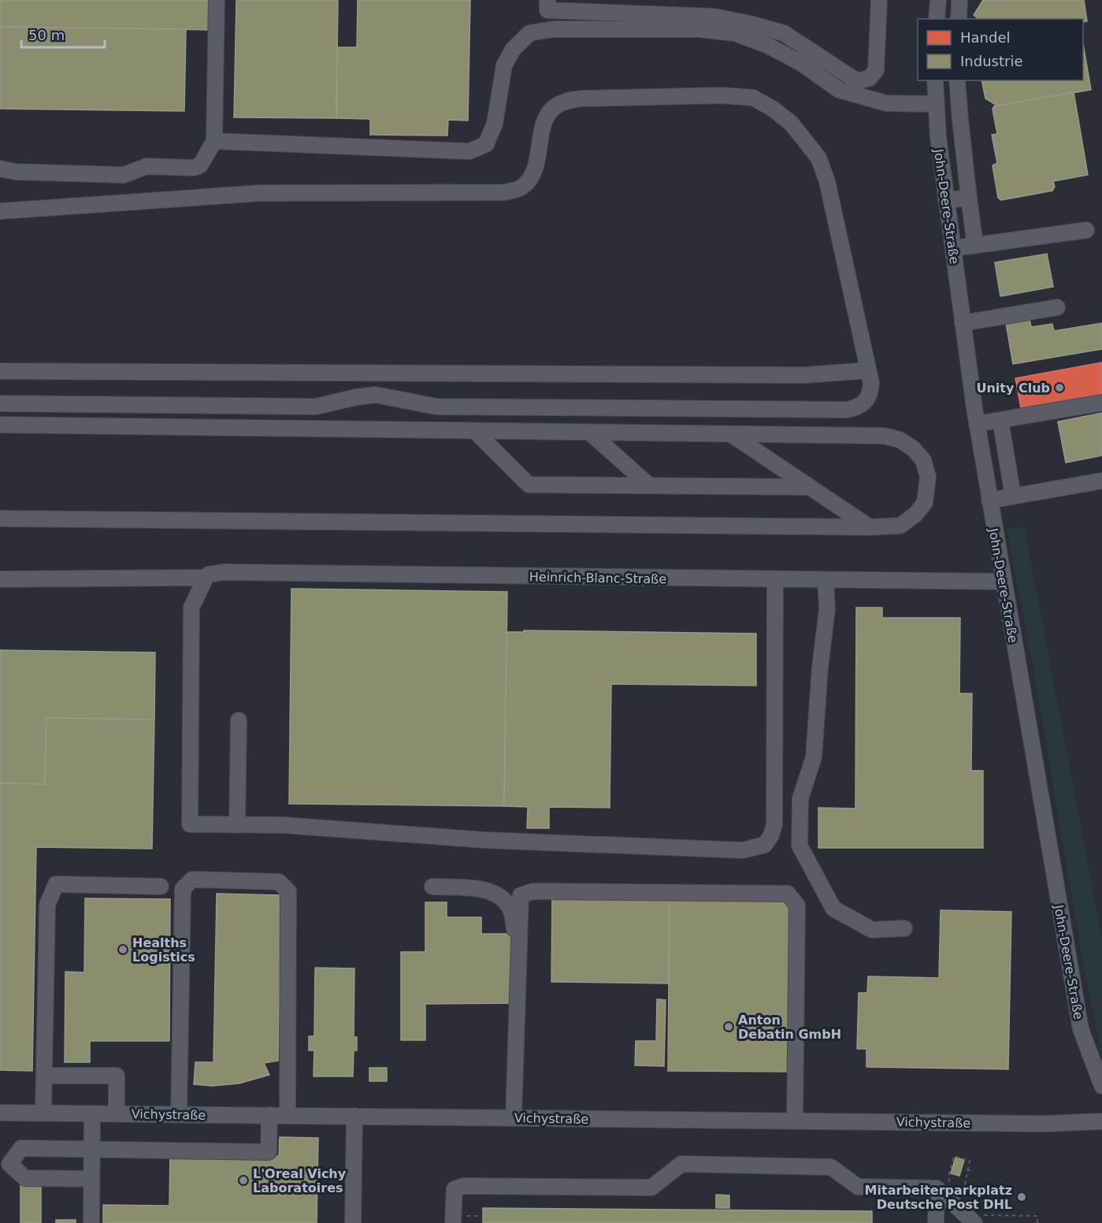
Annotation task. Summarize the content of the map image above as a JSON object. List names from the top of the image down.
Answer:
{
  "streets": {
    "street": ["John-Deere-Straße", "Heinrich-Blanc-Straße", "Vichystraße"]
  },
  "crossings": [
    ["John-Deere-Straße", "Heinrich-Blanc-Straße"]
  ],
  "places": [
    "Unity Club",
    "Healths Logistics",
    "Anton Debatin GmbH",
    "L'Oreal Vichy Laboratoires",
    "Mitarbeiterparkplatz Deutsche Post DHL"
  ],
  "legend": ["Handel", "Industrie"],
  "scale_bar": "50 m"
}
